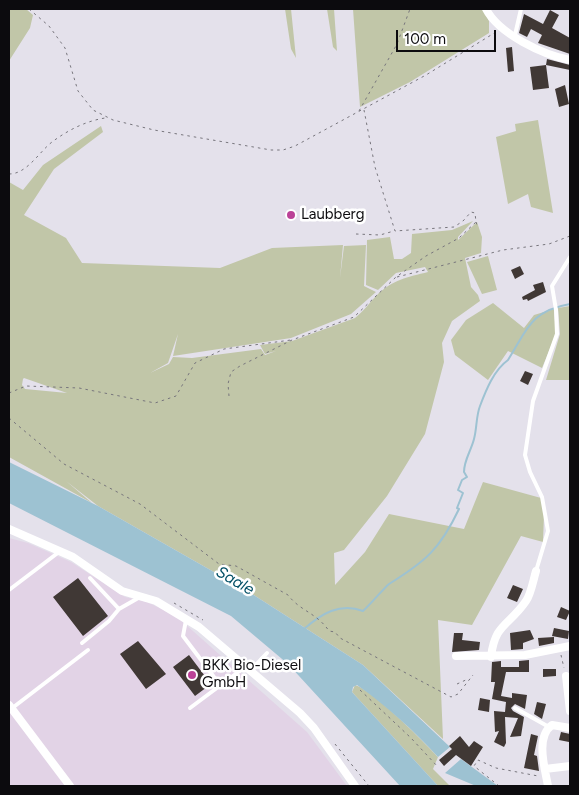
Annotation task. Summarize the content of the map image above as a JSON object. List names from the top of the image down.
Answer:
{
  "water": ["Saale"],
  "places": ["Laubberg", "BKK Bio-Diesel GmbH"],
  "scale_bar": "100 m"
}
